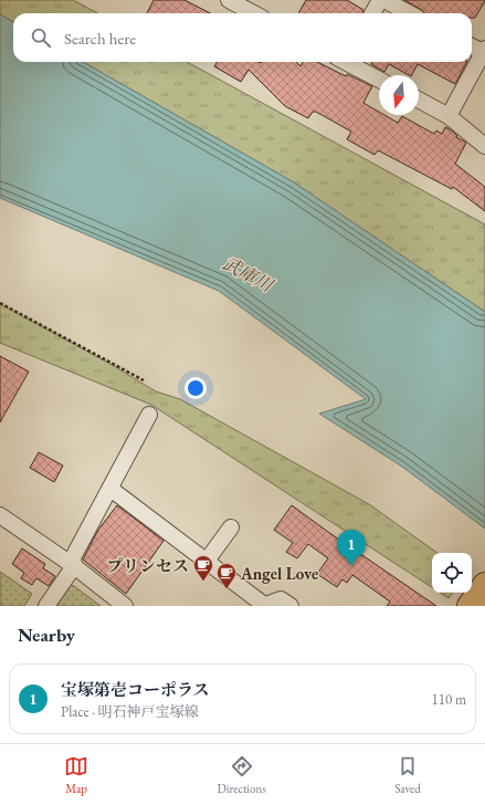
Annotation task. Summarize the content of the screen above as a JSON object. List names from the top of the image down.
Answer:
{
  "water": ["武庫川"],
  "places": {
    "cafe": ["プリンセス", "Angel Love"]
  },
  "north": "bottom",
  "page": {
    "search": "Search here",
    "pins": "1",
    "heading": "Nearby",
    "list": [
      {
        "mark": "1",
        "name": "宝塚第壱コーポラス",
        "note": "Place · 明石神戸宝塚線",
        "value": "110 m"
      }
    ],
    "nav": ["Map", "Directions", "Saved"]
  }
}
